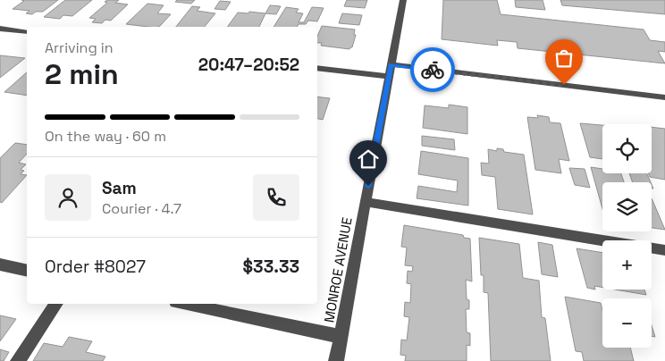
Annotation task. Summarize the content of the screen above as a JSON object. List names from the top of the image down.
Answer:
{
  "streets": {
    "street": ["MONROE AVENUE"]
  },
  "page": {
    "heading": ["2 min", "Arriving in", "20:47–20:52"],
    "panel": [
      "Sam",
      "Courier · 4.7",
      "Order #8027",
      "$33.33"
    ],
    "bar": "On the way · 60 m",
    "map_buttons": ["+", "−"]
  }
}
